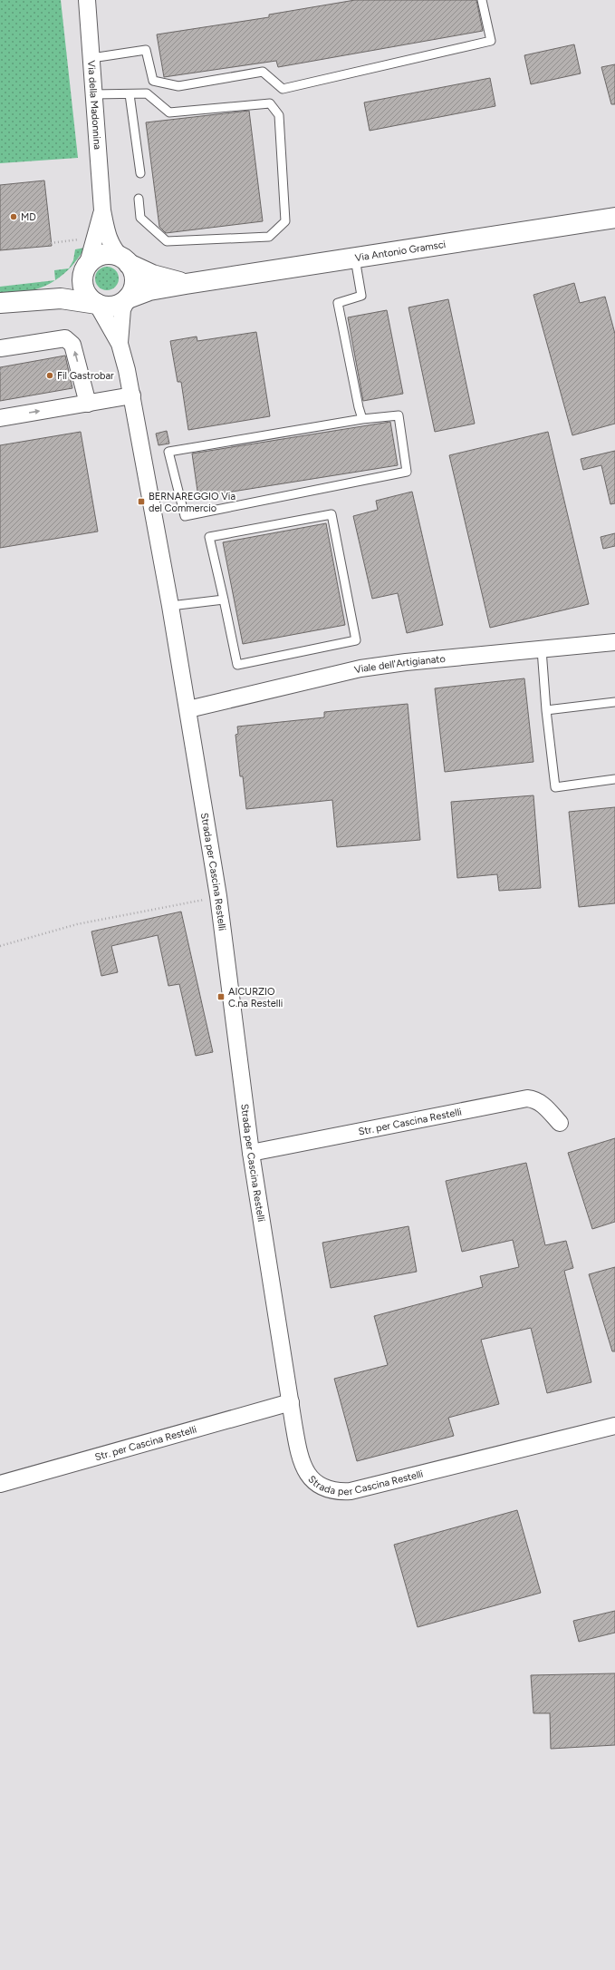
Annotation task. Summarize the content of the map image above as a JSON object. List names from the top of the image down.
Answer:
{
  "streets": {
    "street": [
      "Via della Madonnina",
      "Via Antonio Gramsci",
      "Viale dell'Artigianato",
      "Strada per Cascina Restelli",
      "Str. per Cascina Restelli"
    ]
  },
  "crossings": [
    ["Via della Madonnina", "Via Antonio Gramsci"],
    ["Viale dell'Artigianato", "Strada per Cascina Restelli"],
    ["Strada per Cascina Restelli", "Str. per Cascina Restelli"]
  ],
  "places": {
    "other": ["MD", "Fil Gastrobar"],
    "transit": ["BERNAREGGIO Via del Commercio", "AICURZIO C.na Restelli"]
  }
}
